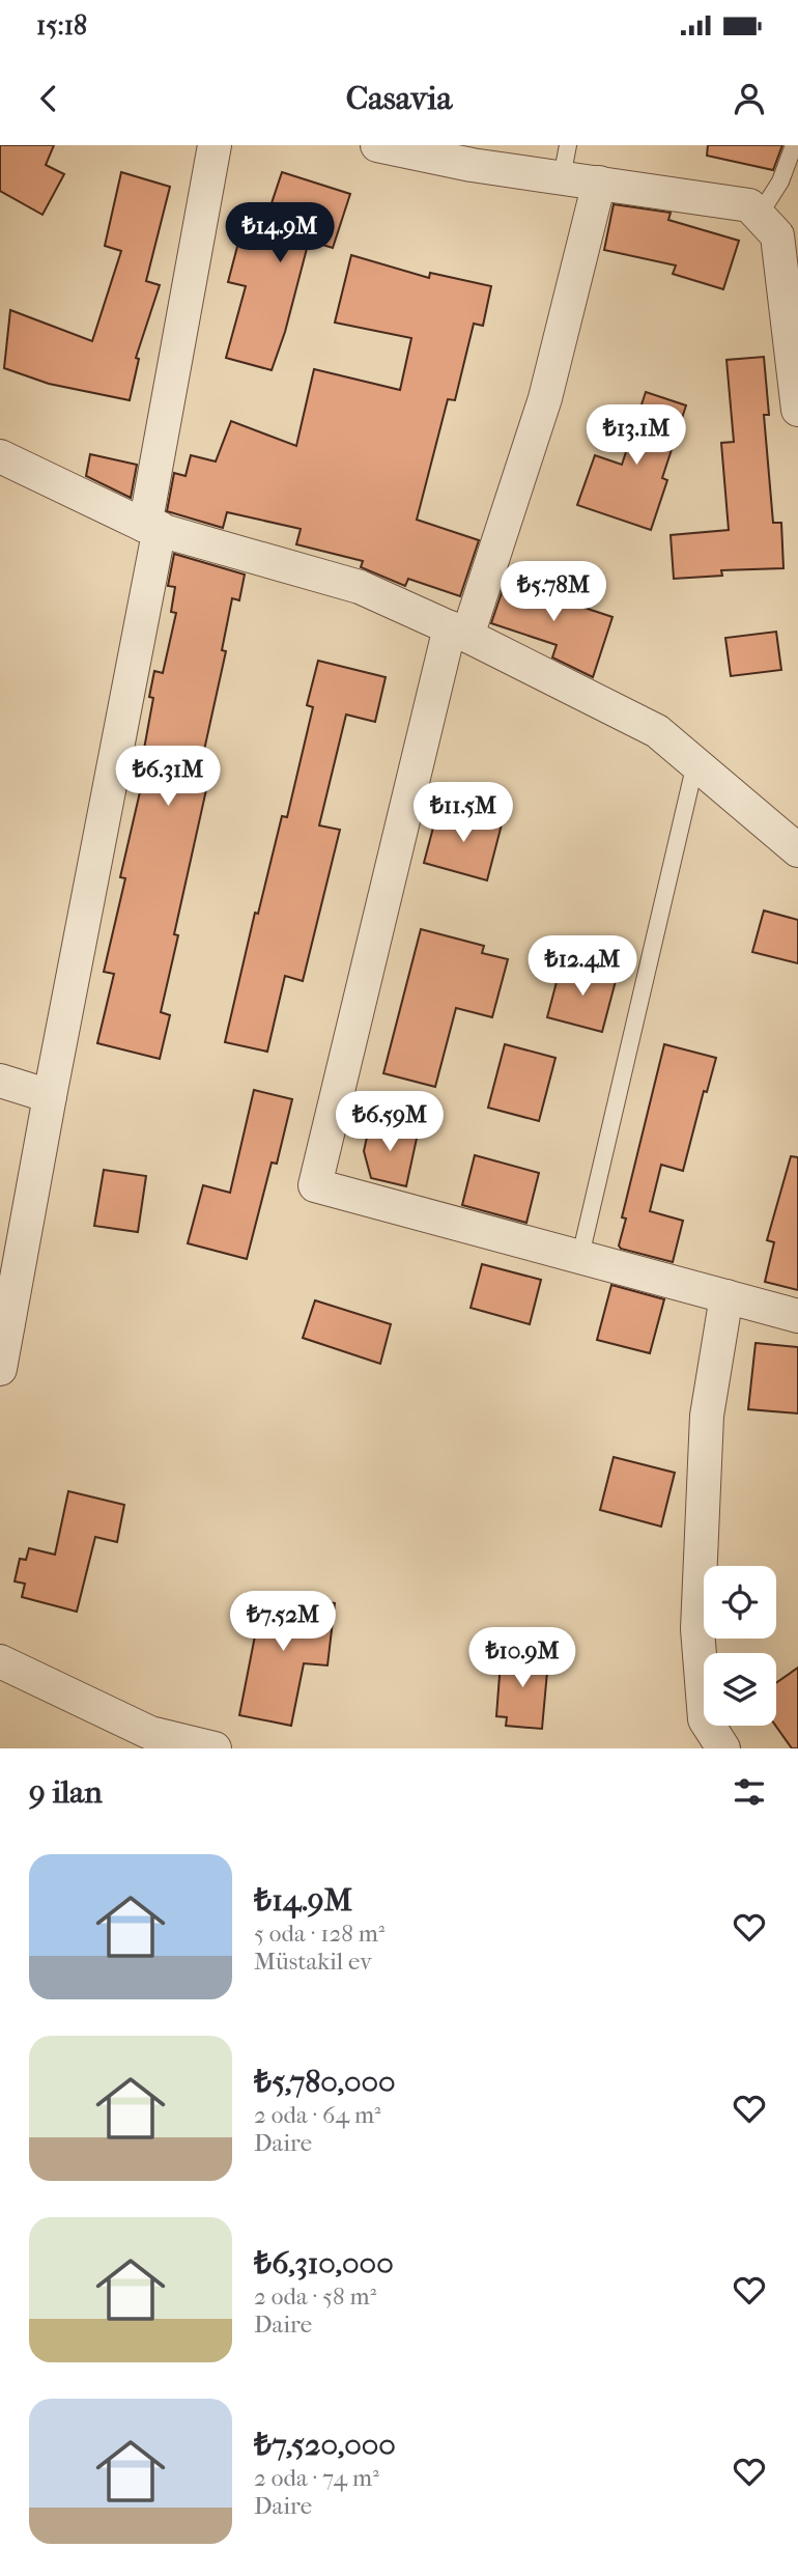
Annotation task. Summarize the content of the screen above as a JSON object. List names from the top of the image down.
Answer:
{
  "page": {
    "status": "15:18",
    "header": "Casavia",
    "price": [
      "₺14.9M",
      "₺13.1M",
      "₺5.78M",
      "₺6.31M",
      "₺11.5M",
      "₺12.4M",
      "₺6.59M",
      "₺7.52M",
      "₺10.9M"
    ],
    "heading": "9 ilan",
    "list": [
      {
        "name": "₺14.9M",
        "note": "5 oda · 128 m² · Müstakil ev"
      },
      {
        "name": "₺5,780,000",
        "note": "2 oda · 64 m² · Daire"
      },
      {
        "name": "₺6,310,000",
        "note": "2 oda · 58 m² · Daire"
      },
      {
        "name": "₺7,520,000",
        "note": "2 oda · 74 m² · Daire"
      }
    ]
  }
}
